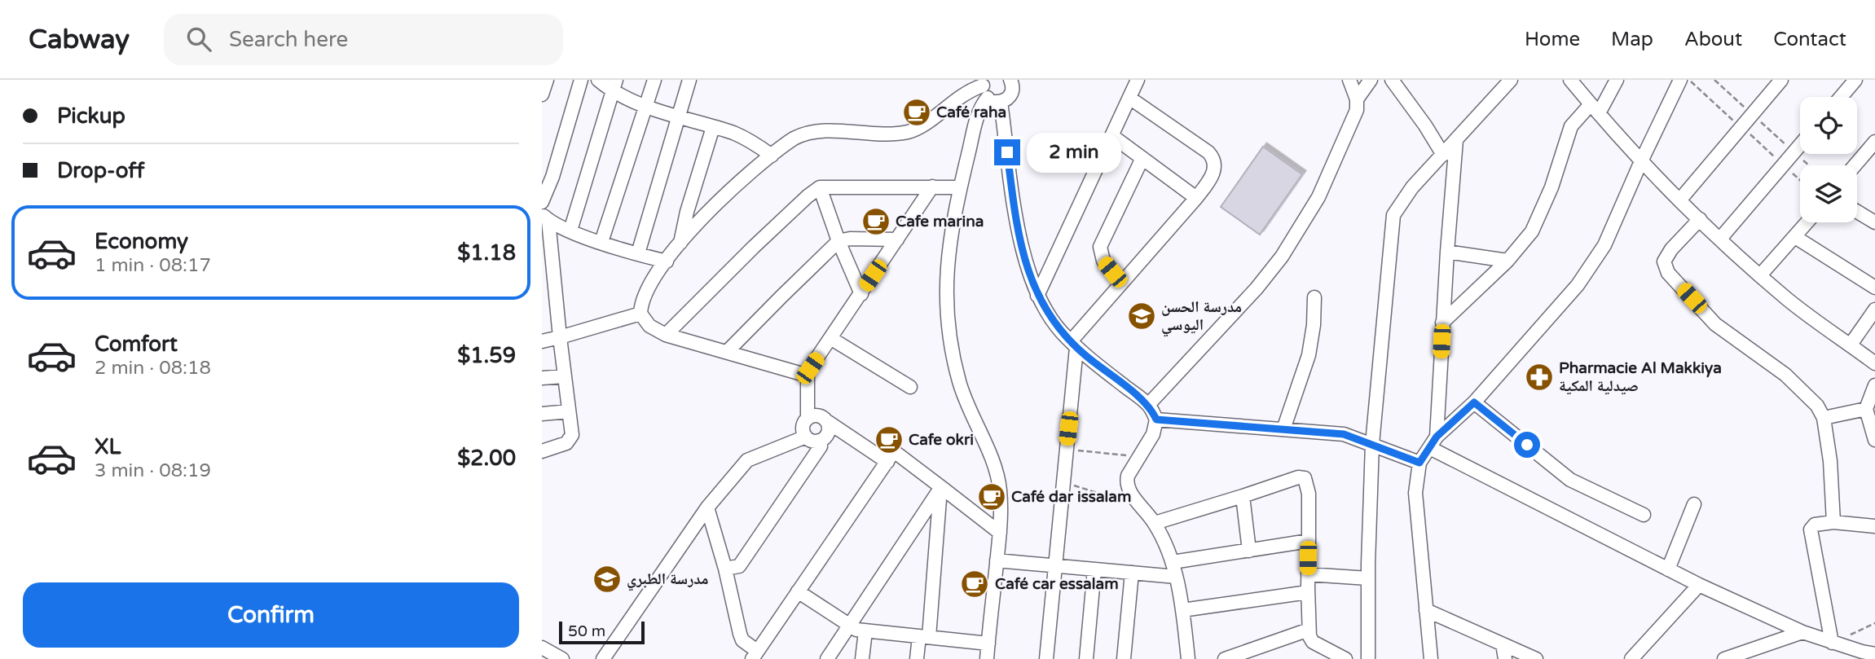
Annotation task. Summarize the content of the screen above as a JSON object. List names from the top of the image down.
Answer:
{
  "places": {
    "cafe": [
      "Café raha",
      "Cafe marina",
      "Cafe okri",
      "Café dar issalam",
      "Café car essalam"
    ],
    "school or university": ["مدرسة الحسن اليوسي", "مدرسة الطبري"],
    "pharmacy": ["Pharmacie Al Makkiya صيدلية المكية"]
  },
  "scale_bar": "50 m",
  "page": {
    "header": "Cabway",
    "search": "Search here",
    "nav": [
      "Home",
      "Map",
      "About",
      "Contact"
    ],
    "banner": ["Pickup", "Drop-off"],
    "bubble": "2 min",
    "list": [
      {
        "name": "Economy",
        "note": "1 min · 08:17",
        "value": "$1.18"
      },
      {
        "name": "Comfort",
        "note": "2 min · 08:18",
        "value": "$1.59"
      },
      {
        "name": "XL",
        "note": "3 min · 08:19",
        "value": "$2.00"
      }
    ],
    "buttons": "Confirm",
    "scale": "50 m"
  }
}
